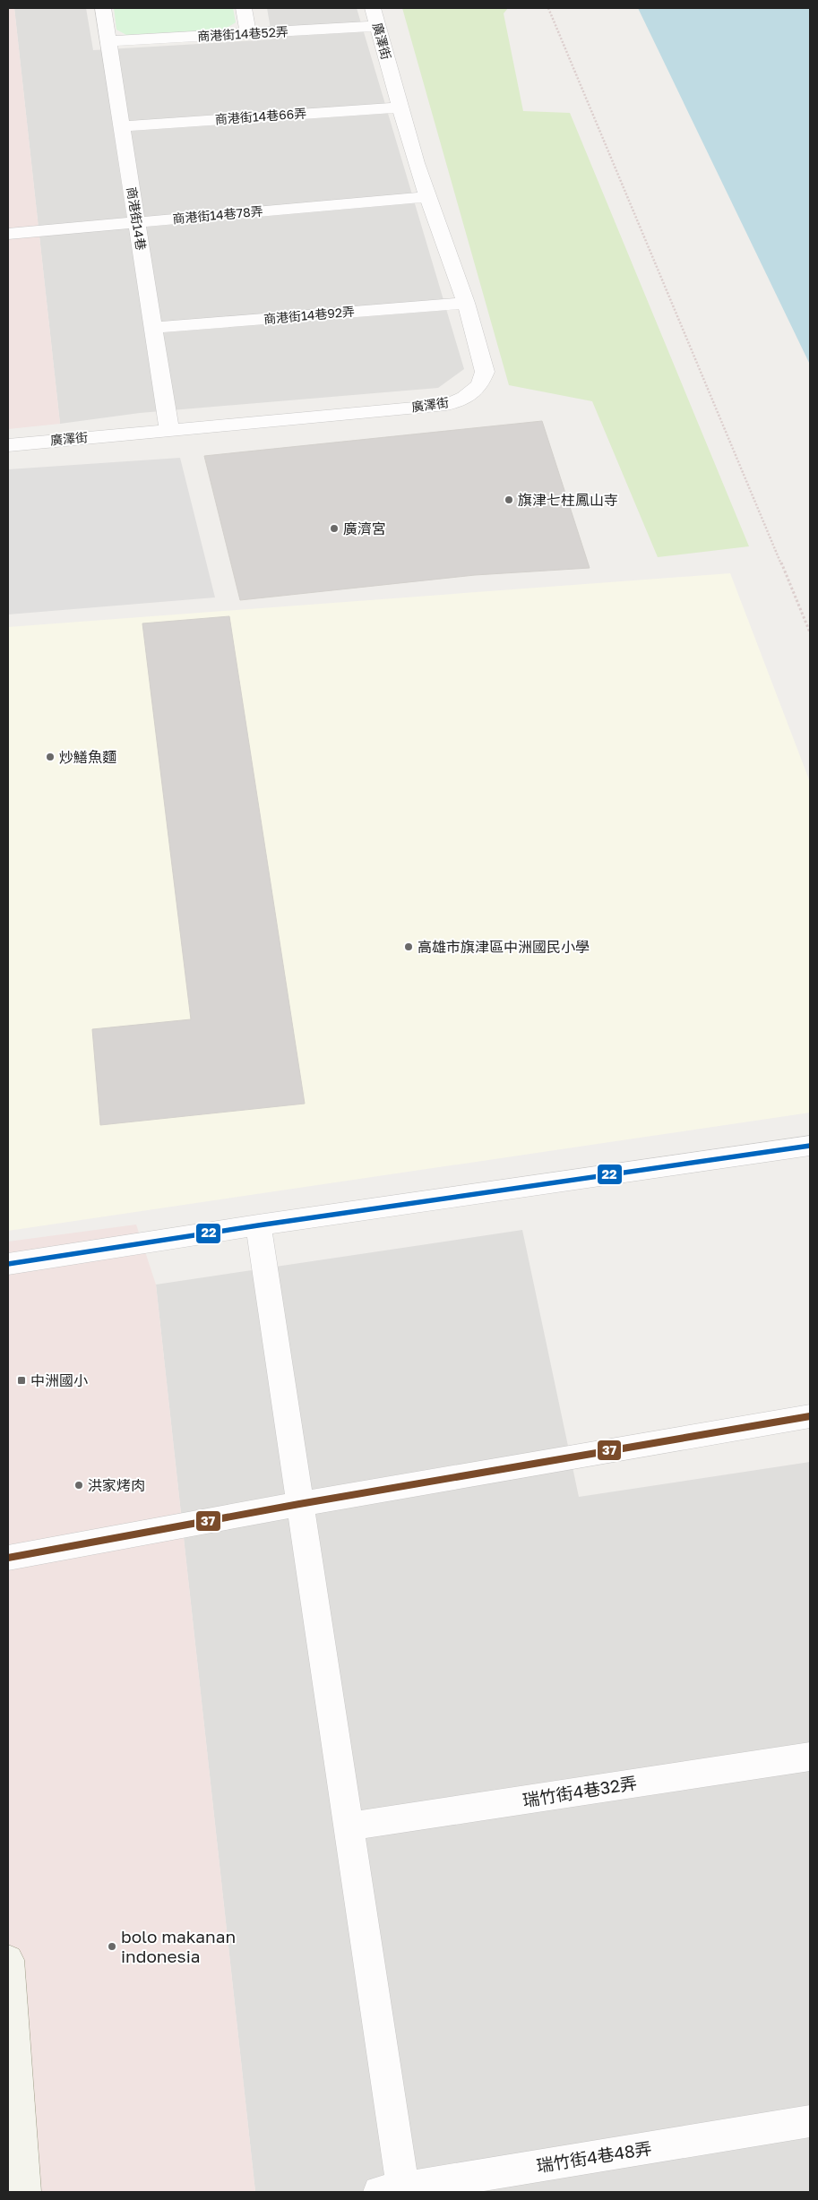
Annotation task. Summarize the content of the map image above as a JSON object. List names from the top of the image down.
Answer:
{
  "streets": {
    "street": [
      "商港街14巷52弄",
      "廣澤街",
      "商港街14巷66弄",
      "商港街14巷78弄",
      "商港街14巷",
      "商港街14巷92弄",
      "瑞竹街4巷32弄",
      "瑞竹街4巷48弄"
    ]
  },
  "crossings": [
    ["商港街14巷52弄", "廣澤街"],
    ["商港街14巷52弄", "商港街14巷"],
    ["廣澤街", "商港街14巷66弄"],
    ["廣澤街", "商港街14巷78弄"],
    ["廣澤街", "商港街14巷"],
    ["廣澤街", "商港街14巷92弄"],
    ["商港街14巷66弄", "商港街14巷"],
    ["商港街14巷78弄", "商港街14巷"],
    ["商港街14巷", "商港街14巷92弄"]
  ],
  "places": {
    "other": [
      "旗津七柱鳳山寺",
      "廣濟宮",
      "炒鱔魚麵",
      "高雄市旗津區中洲國民小學",
      "洪家烤肉",
      "bolo makanan indonesia"
    ],
    "transit": ["中洲國小"]
  },
  "lines": ["transit line 22", "transit line 37"]
}
